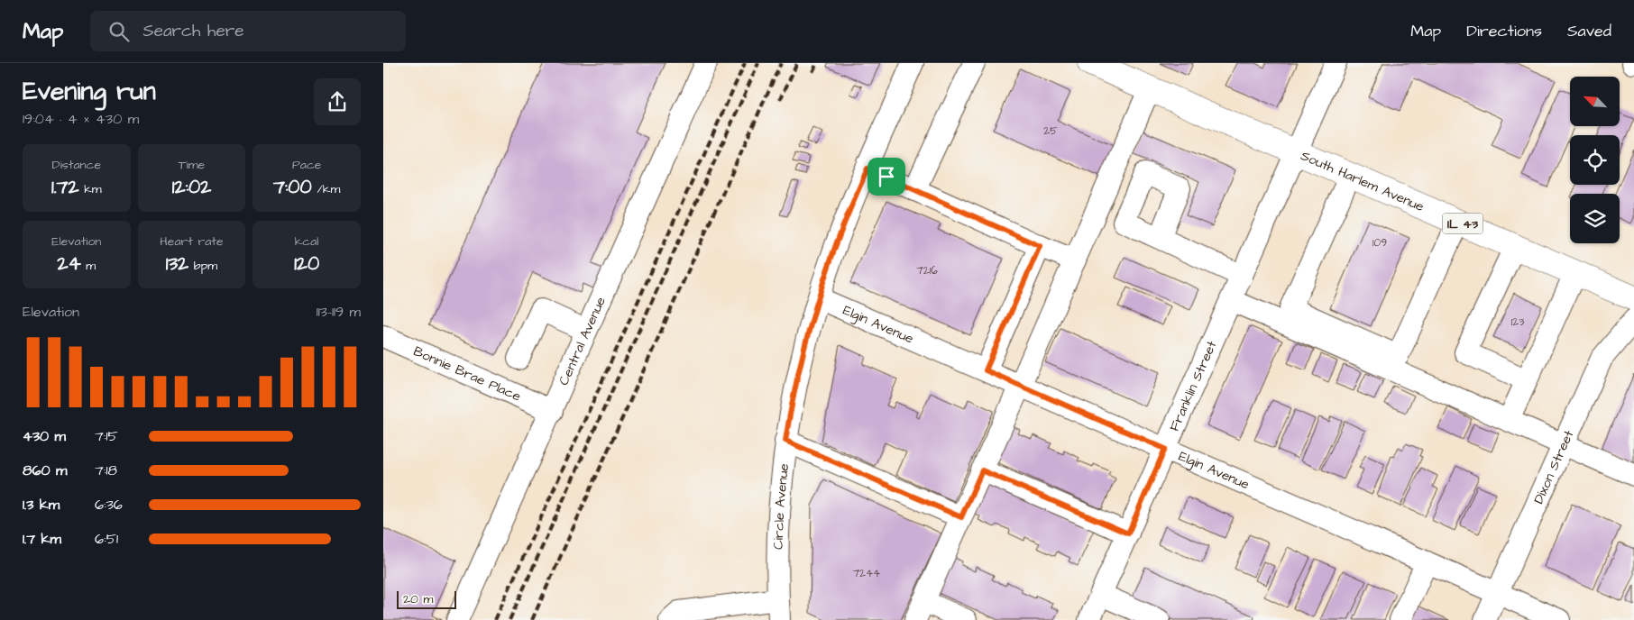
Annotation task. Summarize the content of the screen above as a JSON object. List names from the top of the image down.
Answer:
{
  "streets": {
    "main road": ["South Harlem Avenue", "IL 43"],
    "street": [
      "Elgin Avenue",
      "Central Avenue",
      "Bonnie Brae Place",
      "Franklin Street",
      "Dixon Street",
      "Circle Avenue"
    ]
  },
  "crossings": [
    ["South Harlem Avenue", "Franklin Street"],
    ["Elgin Avenue", "Franklin Street"],
    ["Elgin Avenue", "Dixon Street"],
    ["Elgin Avenue", "Circle Avenue"],
    ["Central Avenue", "Bonnie Brae Place"]
  ],
  "house_numbers": [
    "25",
    "109",
    "7216",
    "123",
    "7244"
  ],
  "scale_bar": "20 m",
  "north": "top left",
  "page": {
    "header": "Map",
    "search": "Search here",
    "nav": ["Map", "Directions", "Saved"],
    "heading": ["Evening run", "19:04 · 4 × 430 m"],
    "stats": [
      ["Distance", "1.72 km"],
      ["Time", "12:02"],
      ["Pace", "7:00 /km"],
      ["Elevation", "24 m"],
      ["Heart rate", "132 bpm"],
      ["kcal", "120"]
    ],
    "chart": ["Elevation", "113–119 m"],
    "list": [
      {
        "name": "430 m",
        "note": "7:15"
      },
      {
        "name": "860 m",
        "note": "7:18"
      },
      {
        "name": "1.3 km",
        "note": "6:36"
      },
      {
        "name": "1.7 km",
        "note": "6:51"
      }
    ],
    "scale": "20 m"
  }
}
